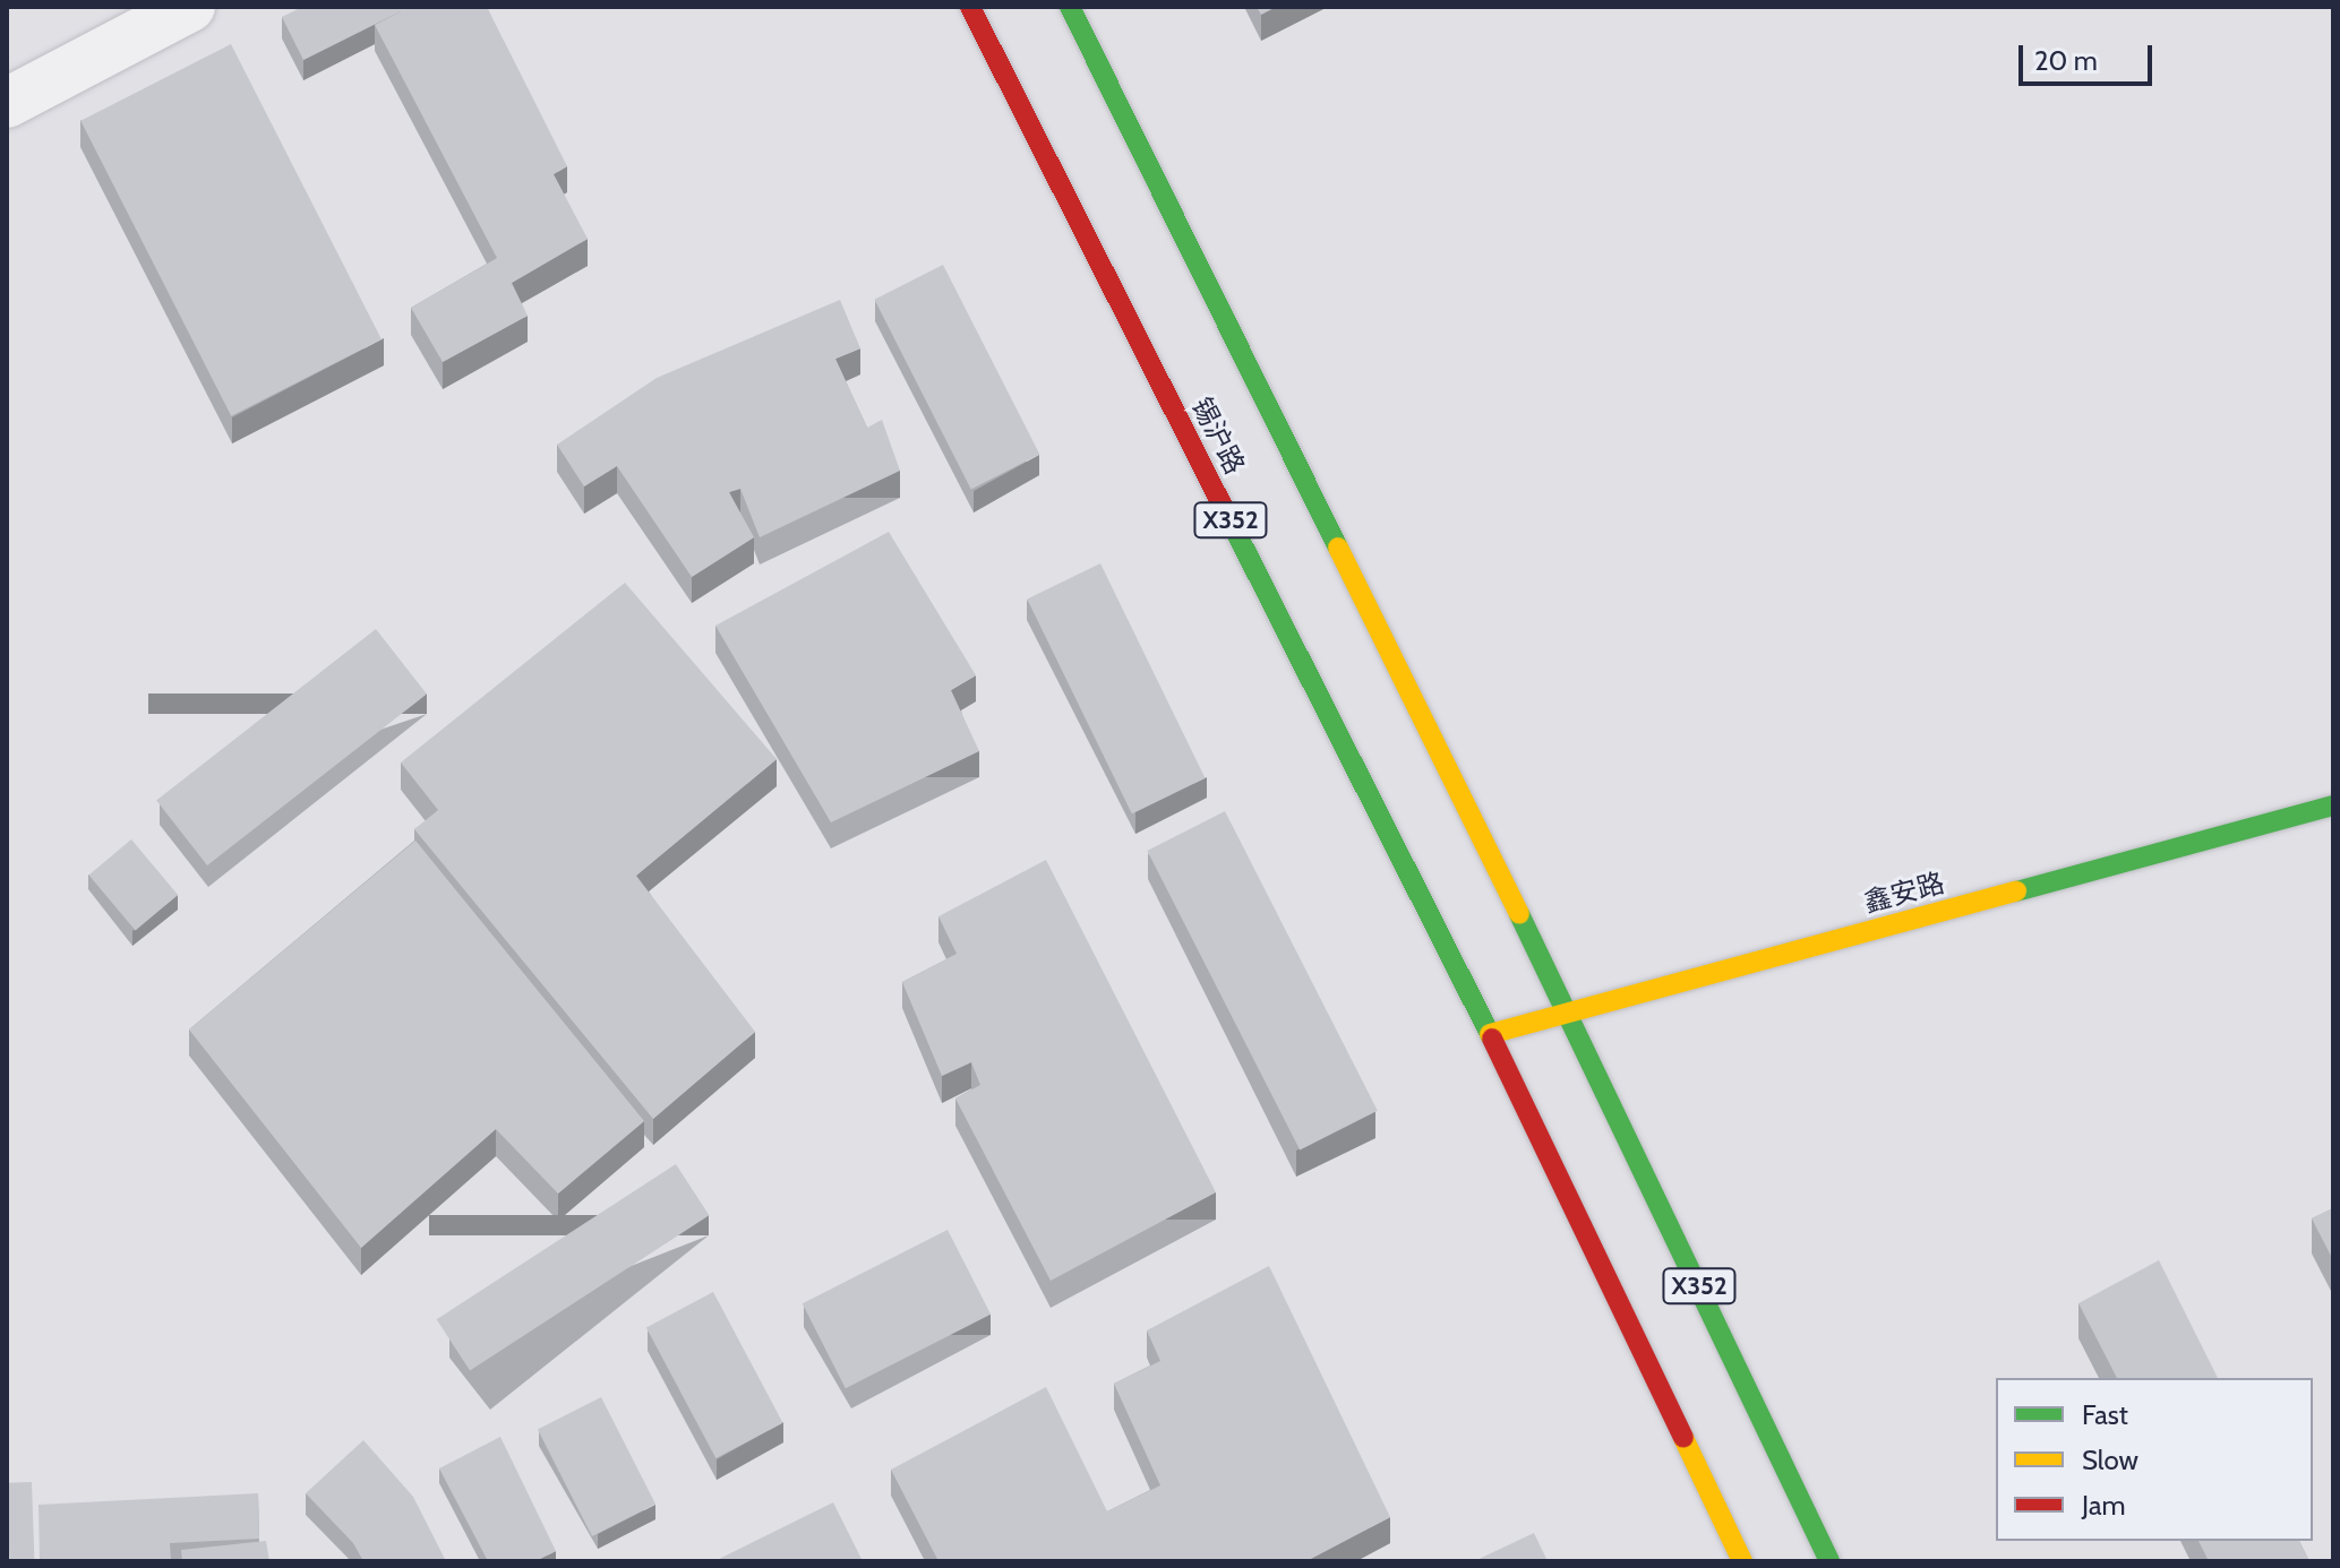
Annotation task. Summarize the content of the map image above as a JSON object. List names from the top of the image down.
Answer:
{
  "streets": {
    "main road": ["锡沪路", "X352", "鑫安路"]
  },
  "crossings": [
    ["锡沪路", "X352"],
    ["锡沪路", "鑫安路"],
    ["X352", "鑫安路"]
  ],
  "legend": ["Fast", "Slow", "Jam"],
  "scale_bar": "20 m"
}
